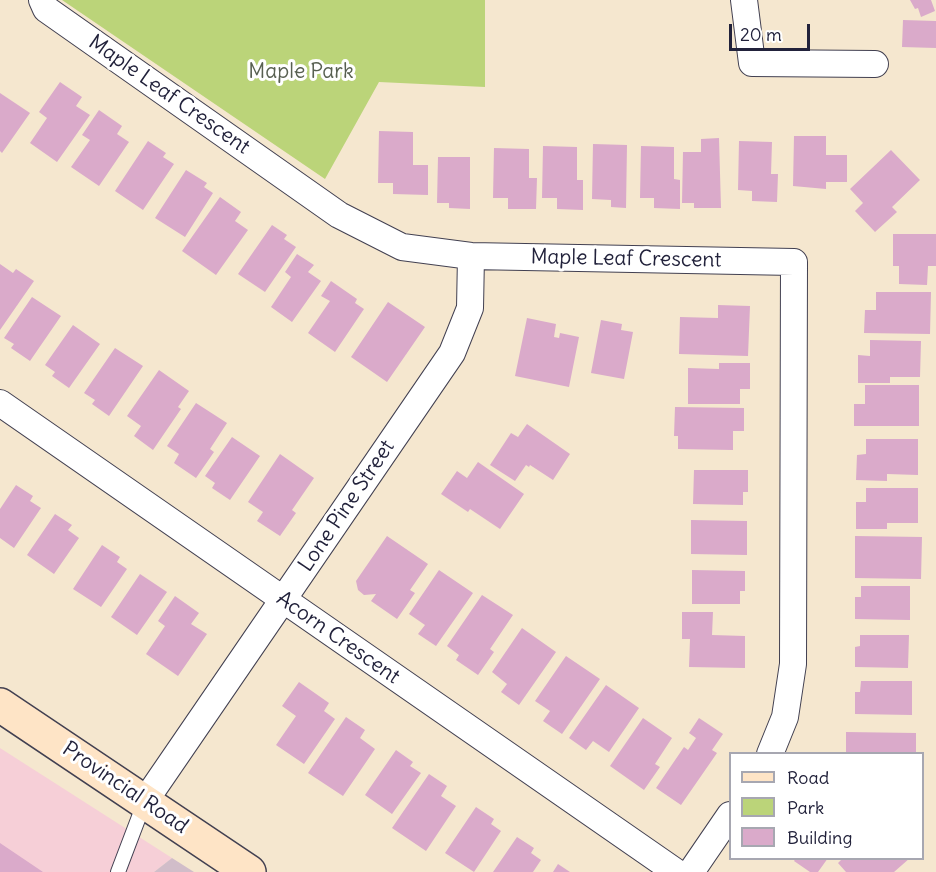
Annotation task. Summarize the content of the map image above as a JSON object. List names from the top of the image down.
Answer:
{
  "streets": {
    "main road": ["Provincial Road"],
    "street": ["Maple Leaf Crescent", "Lone Pine Street", "Acorn Crescent"]
  },
  "crossings": [
    ["Maple Leaf Crescent", "Lone Pine Street"],
    ["Lone Pine Street", "Acorn Crescent"],
    ["Lone Pine Street", "Provincial Road"]
  ],
  "parks": ["Maple Park"],
  "legend": ["Road", "Park", "Building"],
  "scale_bar": "20 m"
}
